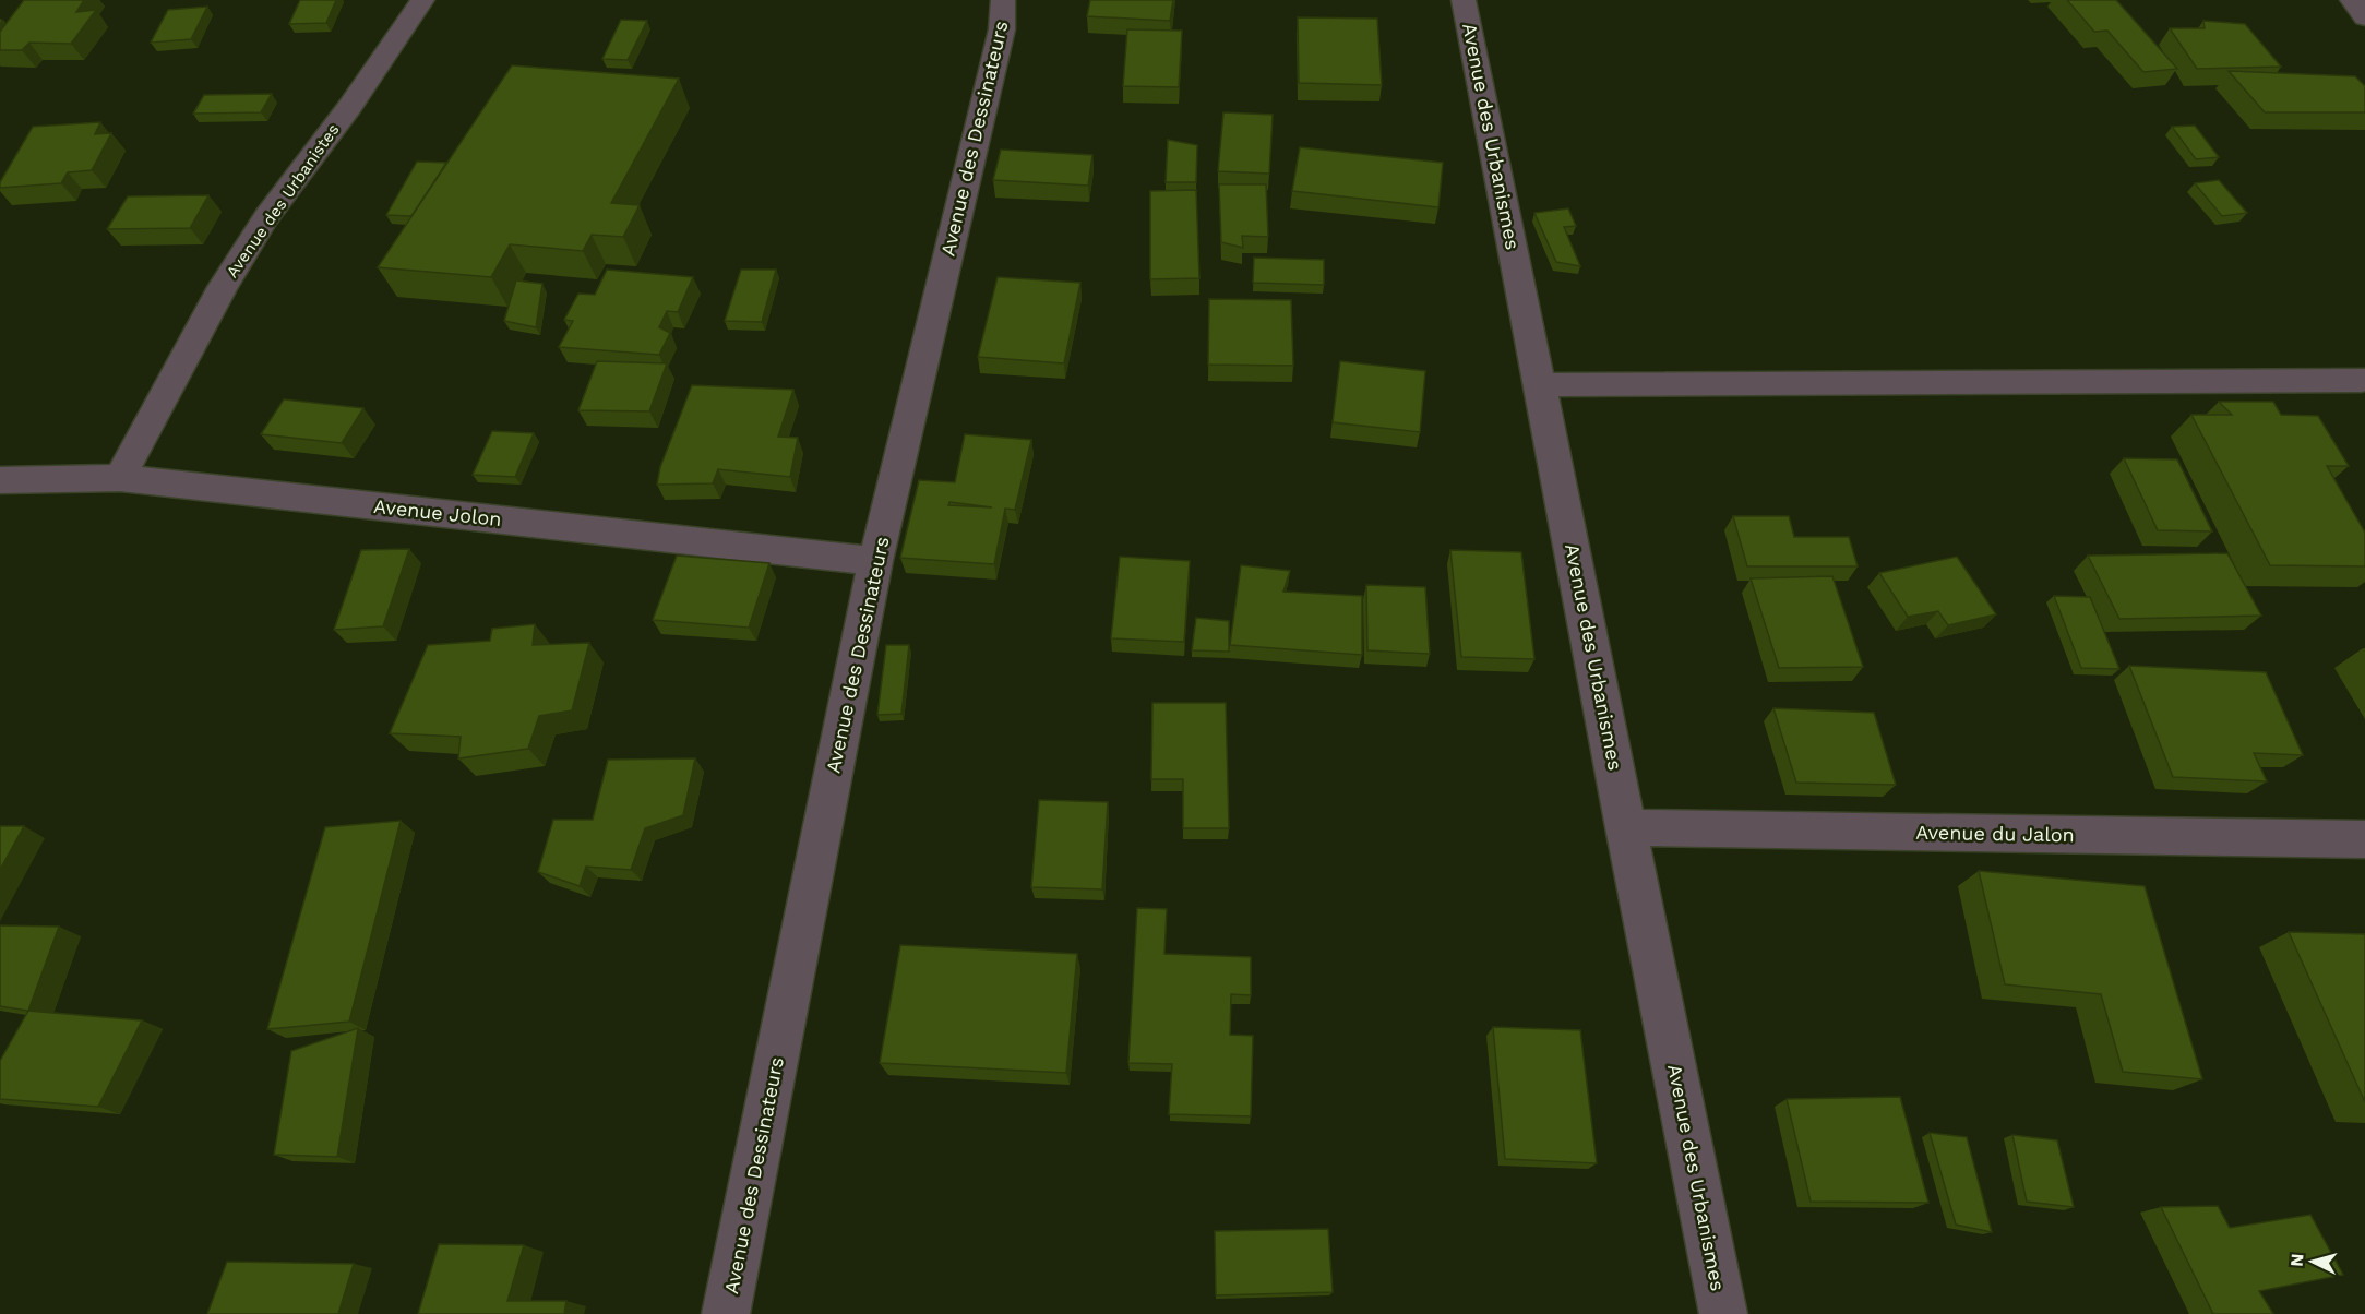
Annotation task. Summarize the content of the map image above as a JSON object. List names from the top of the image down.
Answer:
{
  "streets": {
    "street": [
      "Avenue des Urbanismes",
      "Avenue des Dessinateurs",
      "Avenue des Urbanistes",
      "Avenue Jolon",
      "Avenue du Jalon"
    ]
  },
  "crossings": [
    ["Avenue des Urbanismes", "Avenue du Jalon"],
    ["Avenue des Dessinateurs", "Avenue Jolon"],
    ["Avenue des Urbanistes", "Avenue Jolon"]
  ],
  "north": "left"
}
